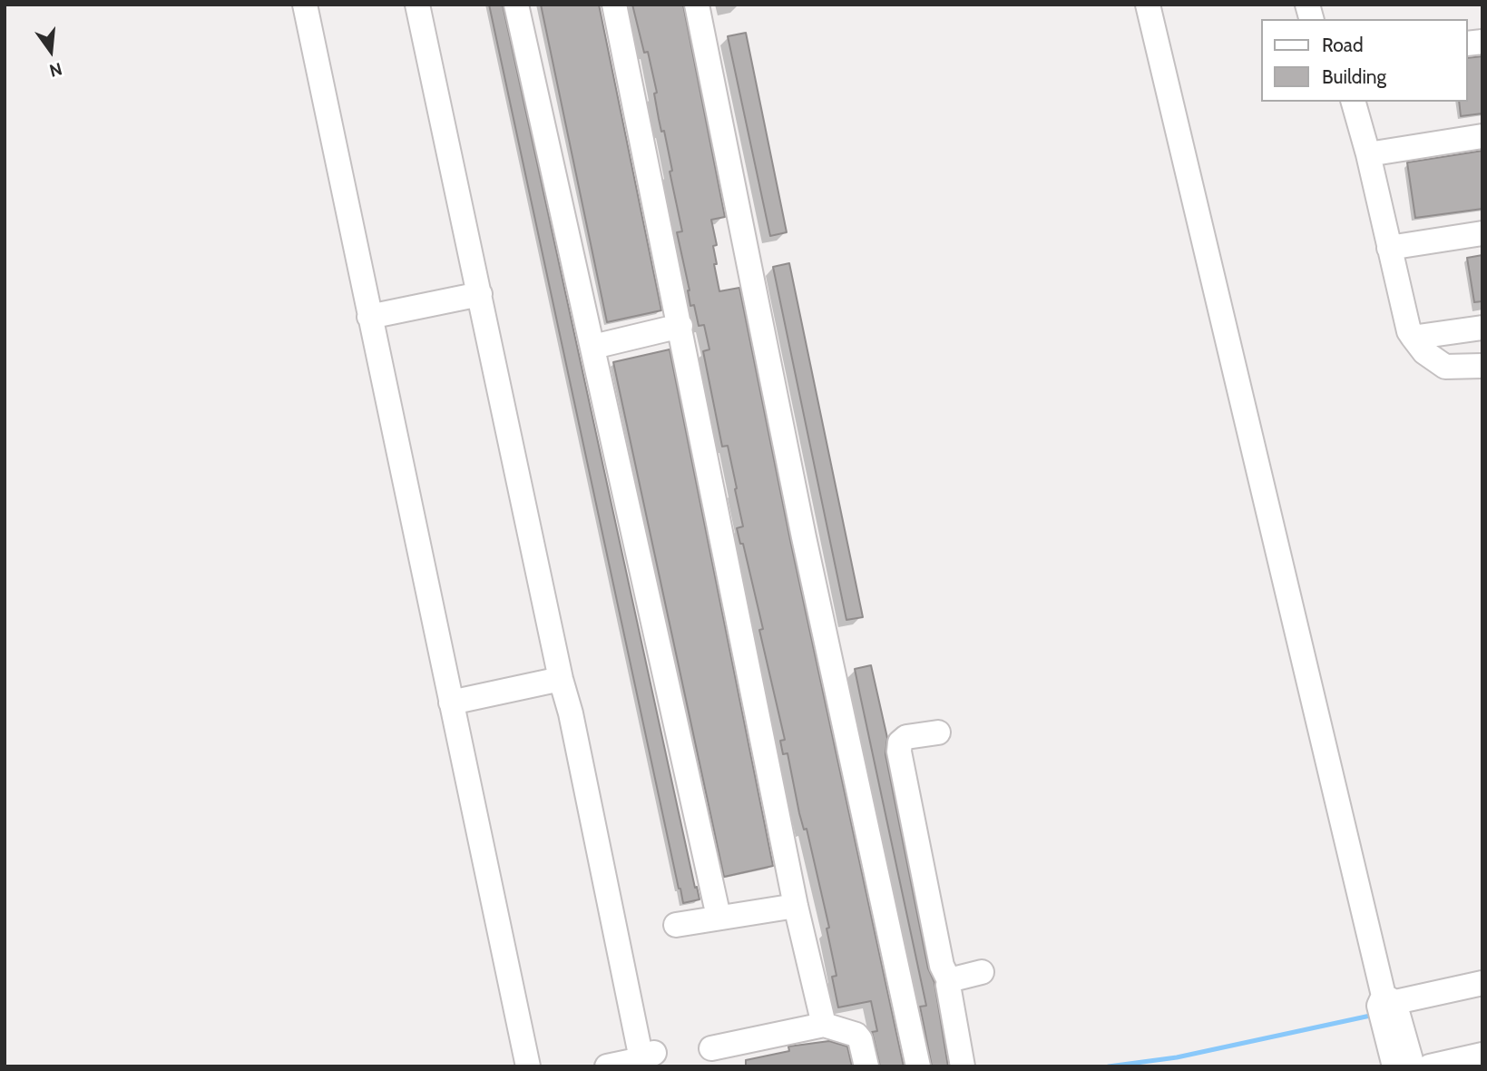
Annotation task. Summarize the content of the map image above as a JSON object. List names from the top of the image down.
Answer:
{
  "legend": ["Road", "Building"],
  "north": "bottom"
}
